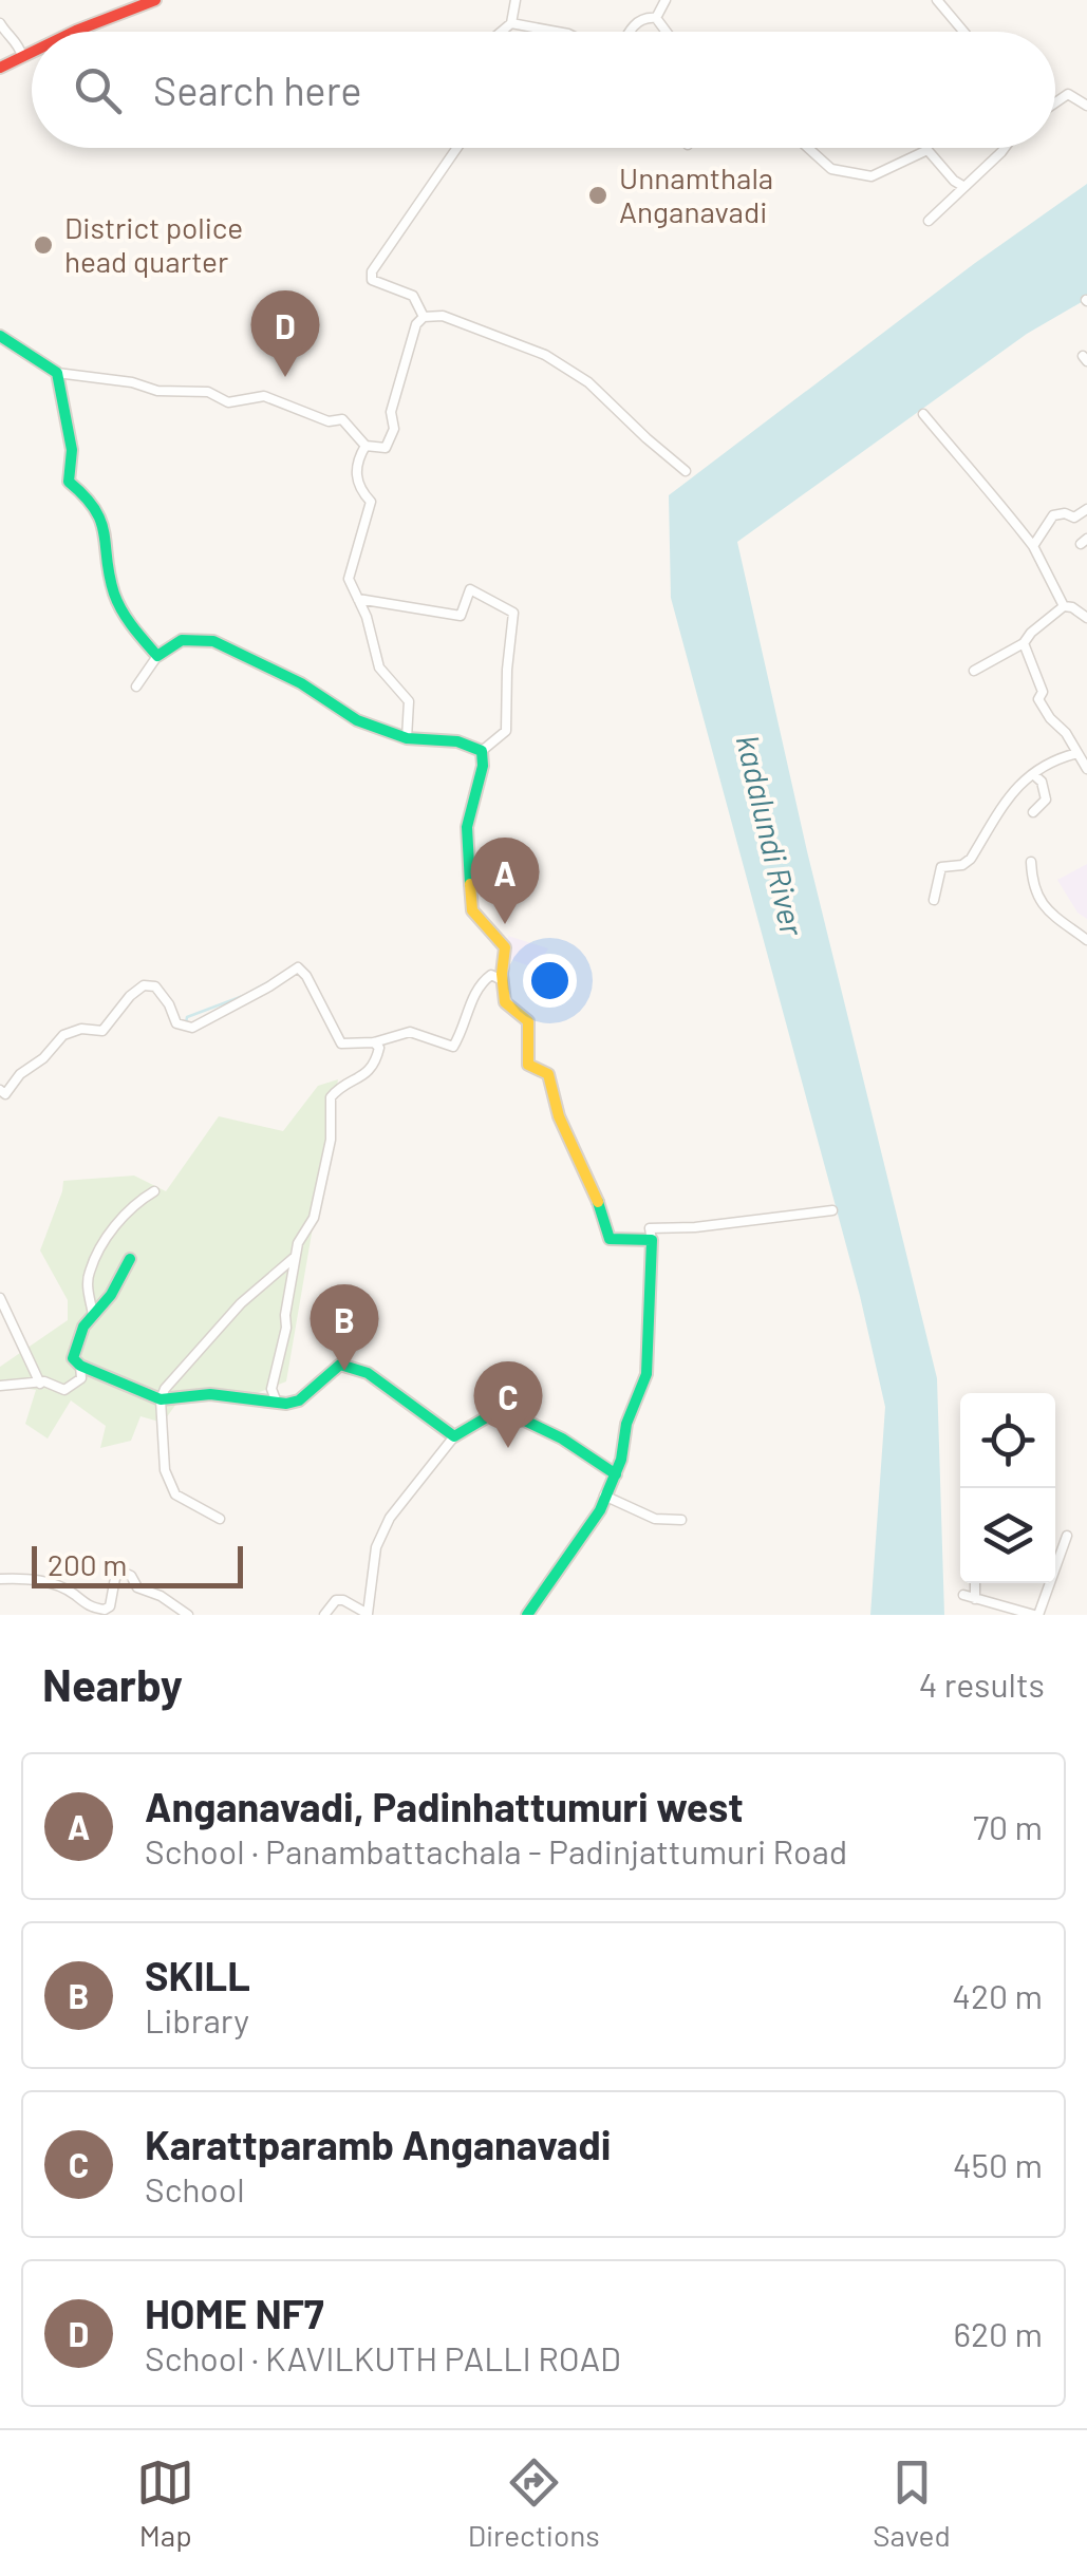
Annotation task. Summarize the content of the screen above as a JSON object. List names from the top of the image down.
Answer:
{
  "water": ["kadalundi River"],
  "places": ["Unnamthala Anganavadi", "District police head quarter"],
  "scale_bar": "200 m",
  "page": {
    "search": "Search here",
    "pins": [
      "D",
      "A",
      "B",
      "C"
    ],
    "scale": "200 m",
    "heading": ["Nearby", "4 results"],
    "list": [
      {
        "mark": "A",
        "name": "Anganavadi, Padinhattumuri west",
        "note": "School · Panambattachala - Padinjattumuri Road",
        "value": "70 m"
      },
      {
        "mark": "B",
        "name": "SKILL",
        "note": "Library",
        "value": "420 m"
      },
      {
        "mark": "C",
        "name": "Karattparamb Anganavadi",
        "note": "School",
        "value": "450 m"
      },
      {
        "mark": "D",
        "name": "HOME NF7",
        "note": "School · KAVILKUTH PALLI ROAD",
        "value": "620 m"
      }
    ],
    "nav": ["Map", "Directions", "Saved"]
  }
}
